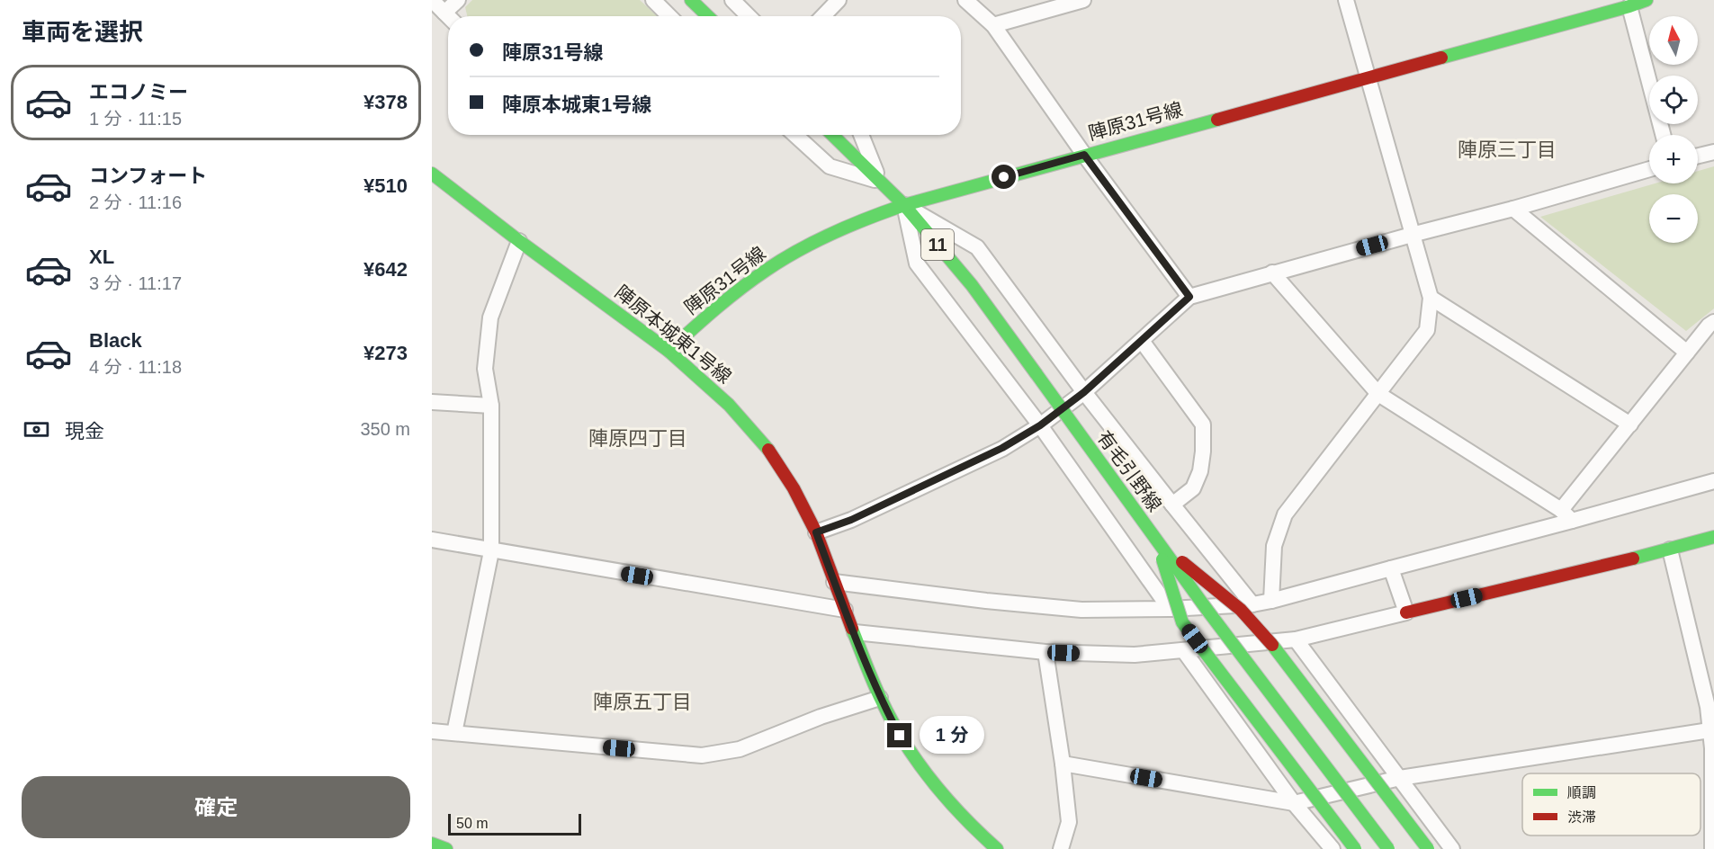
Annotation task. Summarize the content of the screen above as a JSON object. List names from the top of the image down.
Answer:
{
  "streets": {
    "main road": [
      "陣原31号線",
      "11",
      "陣原本城東1号線",
      "有毛引野線"
    ]
  },
  "crossings": [
    ["陣原31号線", "陣原本城東1号線"],
    ["陣原31号線", "有毛引野線"]
  ],
  "districts": ["陣原三丁目", "陣原四丁目", "陣原五丁目"],
  "legend": ["順調", "渋滞"],
  "scale_bar": "50 m",
  "north": "top",
  "page": {
    "heading": "車両を選択",
    "map_buttons": ["+", "−"],
    "banner": ["陣原31号線", "陣原本城東1号線"],
    "list": [
      {
        "name": "エコノミー",
        "note": "1 分 · 11:15",
        "value": "¥378"
      },
      {
        "name": "コンフォート",
        "note": "2 分 · 11:16",
        "value": "¥510"
      },
      {
        "name": "XL",
        "note": "3 分 · 11:17",
        "value": "¥642"
      },
      {
        "name": "Black",
        "note": "4 分 · 11:18",
        "value": "¥273"
      }
    ],
    "pay": ["現金", "350 m"],
    "bubble": "1 分",
    "buttons": "確定",
    "scale": "50 m"
  }
}
